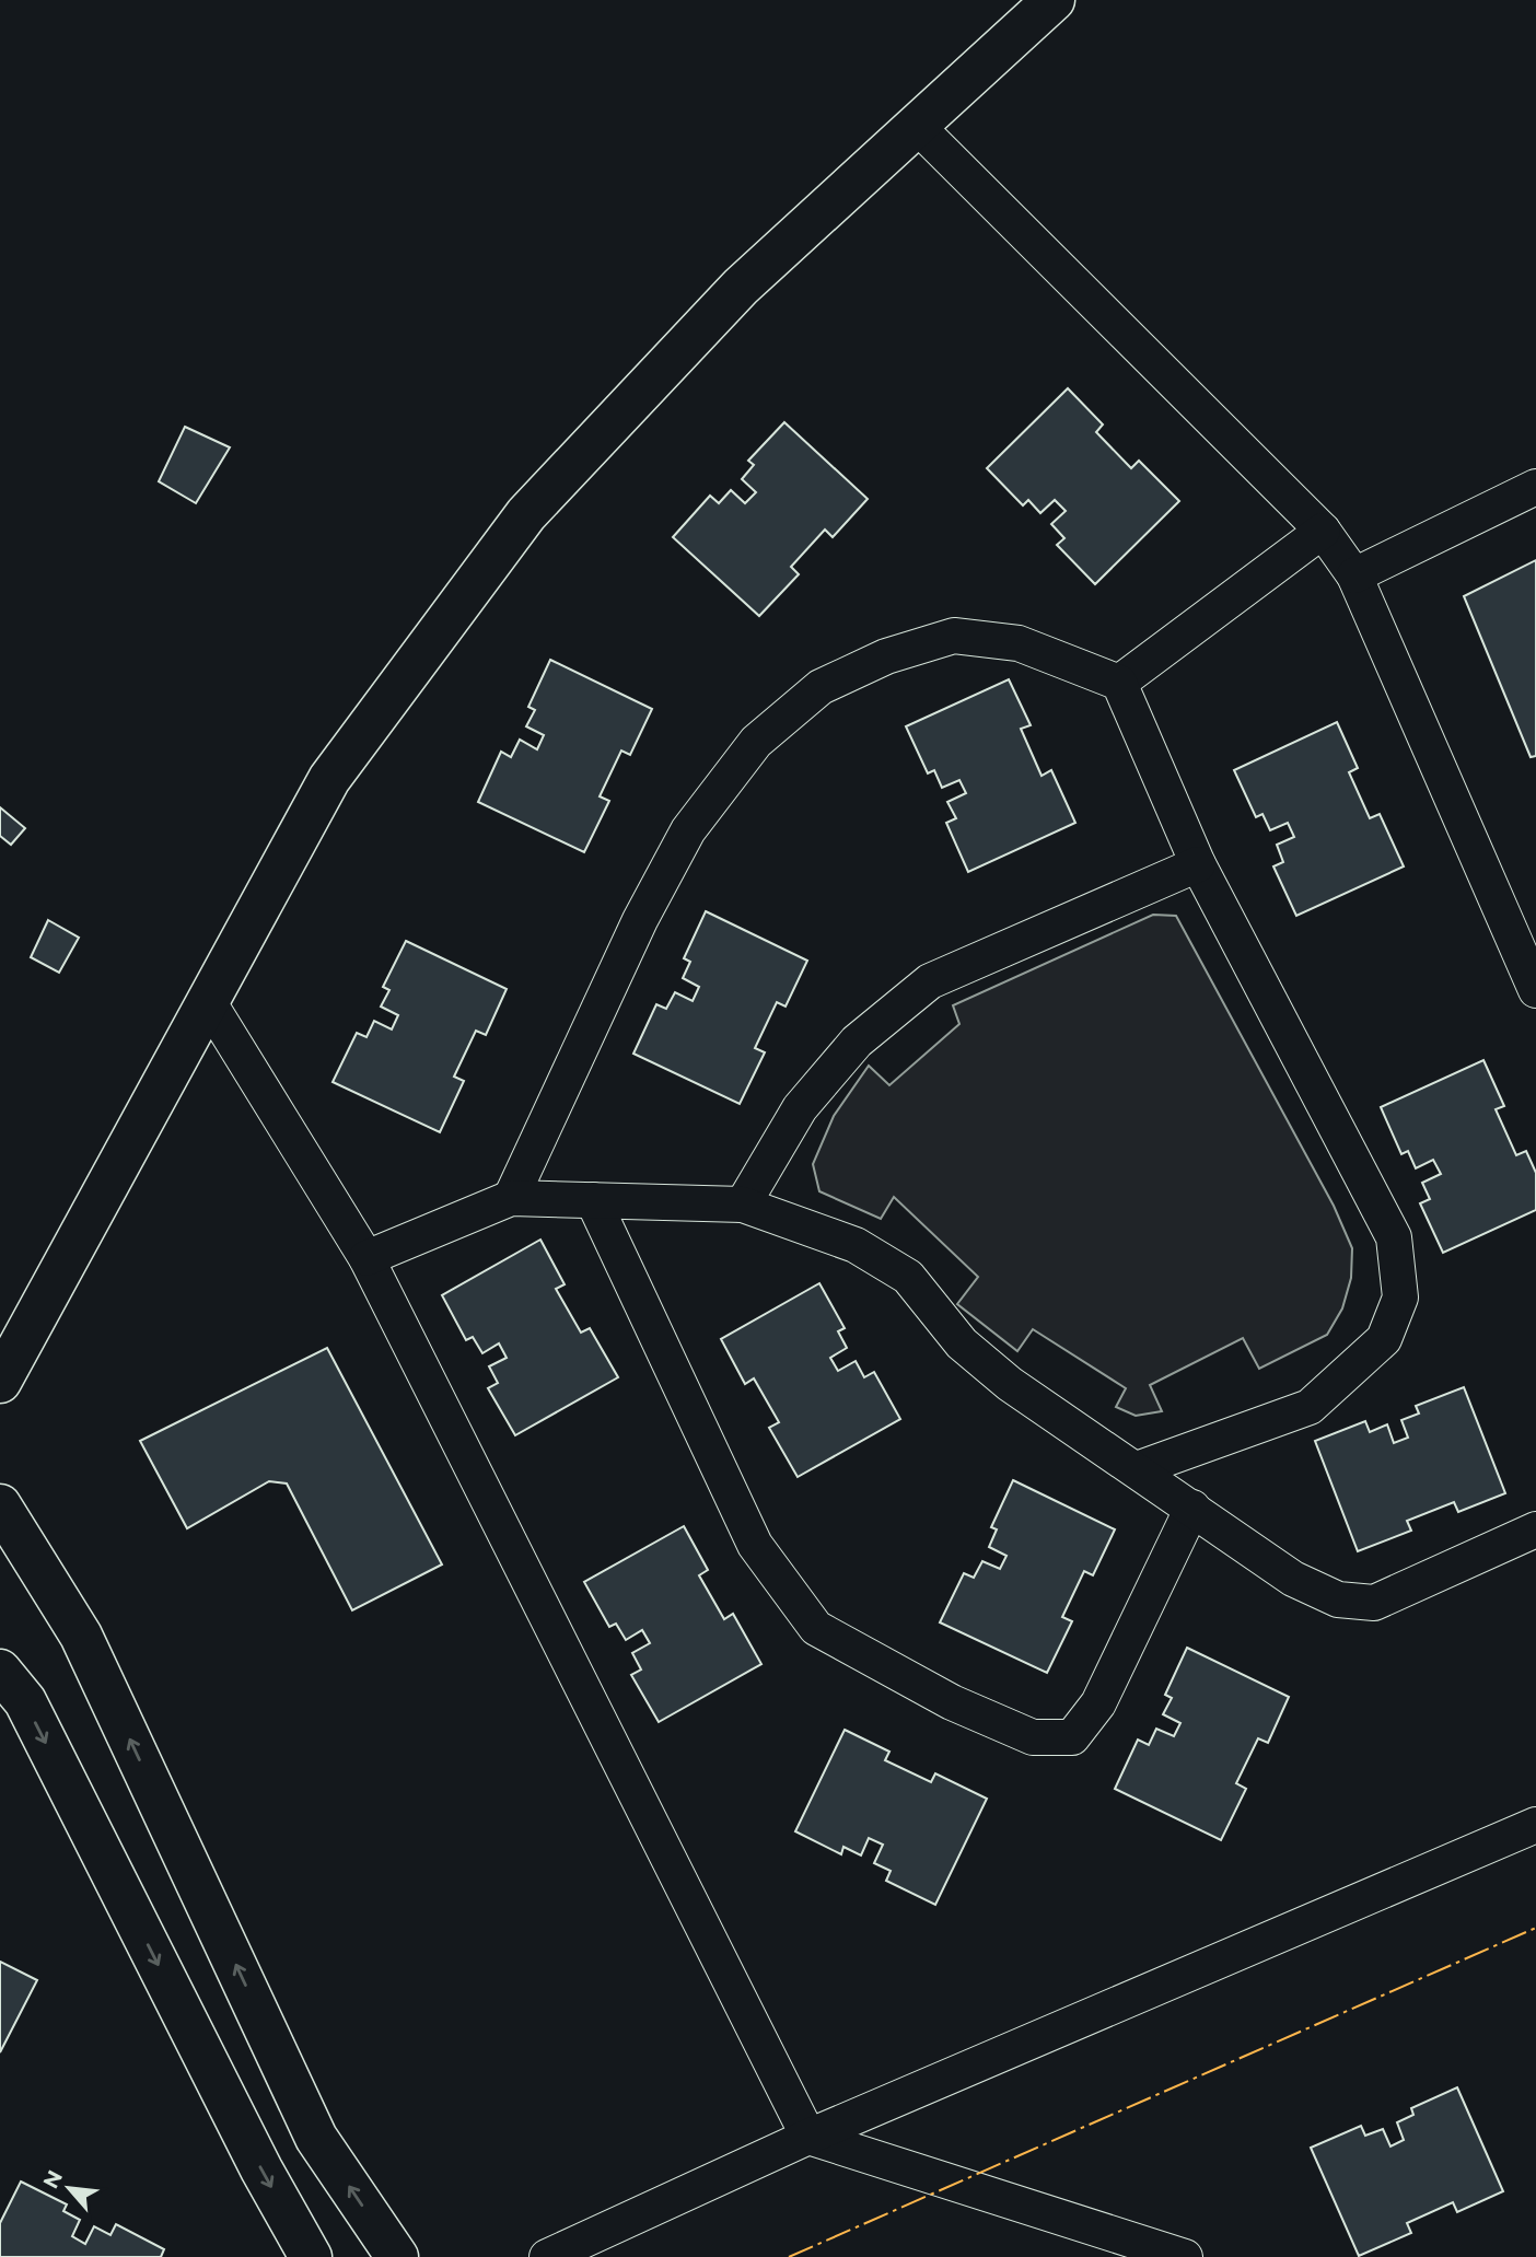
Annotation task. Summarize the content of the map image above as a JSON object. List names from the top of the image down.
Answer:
{
  "north": "top left"
}
